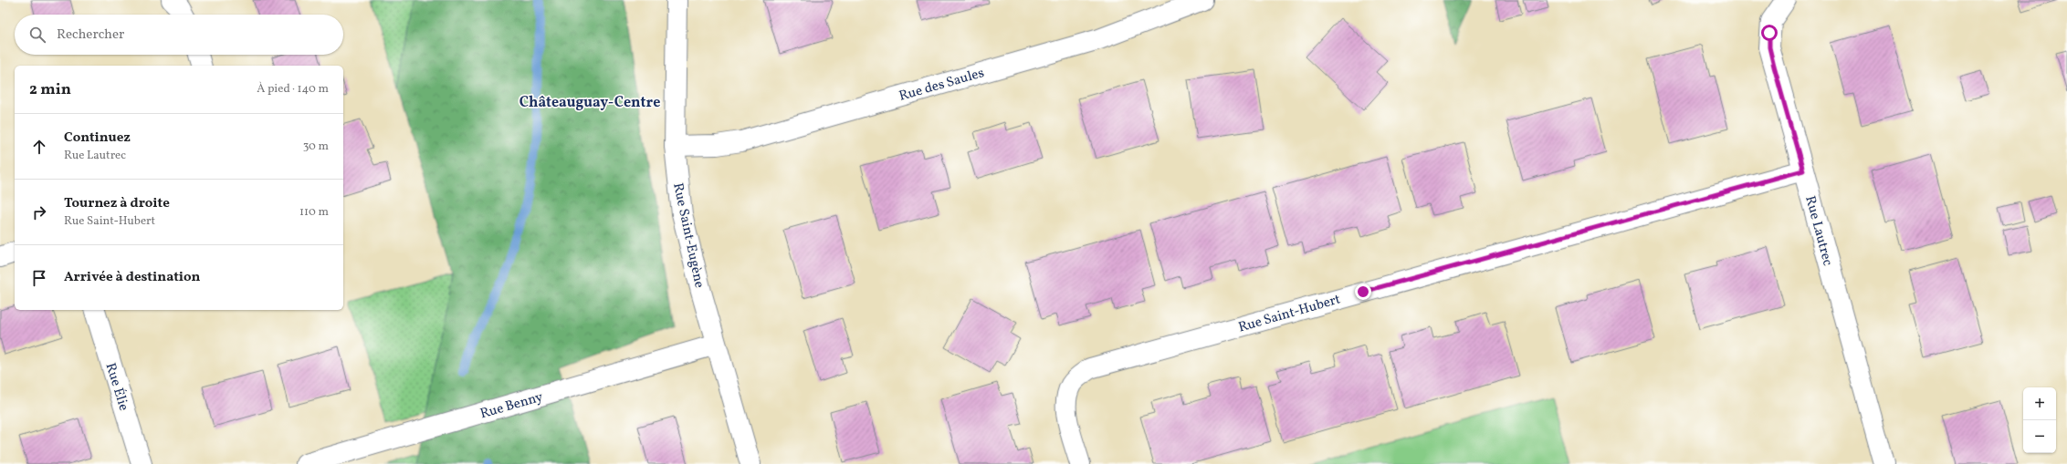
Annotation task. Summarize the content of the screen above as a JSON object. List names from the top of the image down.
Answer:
{
  "streets": {
    "street": [
      "Rue des Saules",
      "Rue Lautrec",
      "Rue Saint-Eugène",
      "Rue Saint-Hubert",
      "Rue Élie",
      "Rue Benny"
    ]
  },
  "crossings": [
    ["Rue des Saules", "Rue Saint-Eugène"],
    ["Rue Lautrec", "Rue Saint-Hubert"],
    ["Rue Saint-Eugène", "Rue Benny"]
  ],
  "districts": ["Châteauguay-Centre"],
  "page": {
    "search": "Rechercher",
    "heading": ["2 min", "À pied · 140 m"],
    "list": [
      ["Continuez", "Rue Lautrec", "30 m"],
      ["Tournez à droite", "Rue Saint-Hubert", "110 m"],
      "Arrivée à destination"
    ],
    "map_buttons": ["+", "−"]
  }
}
